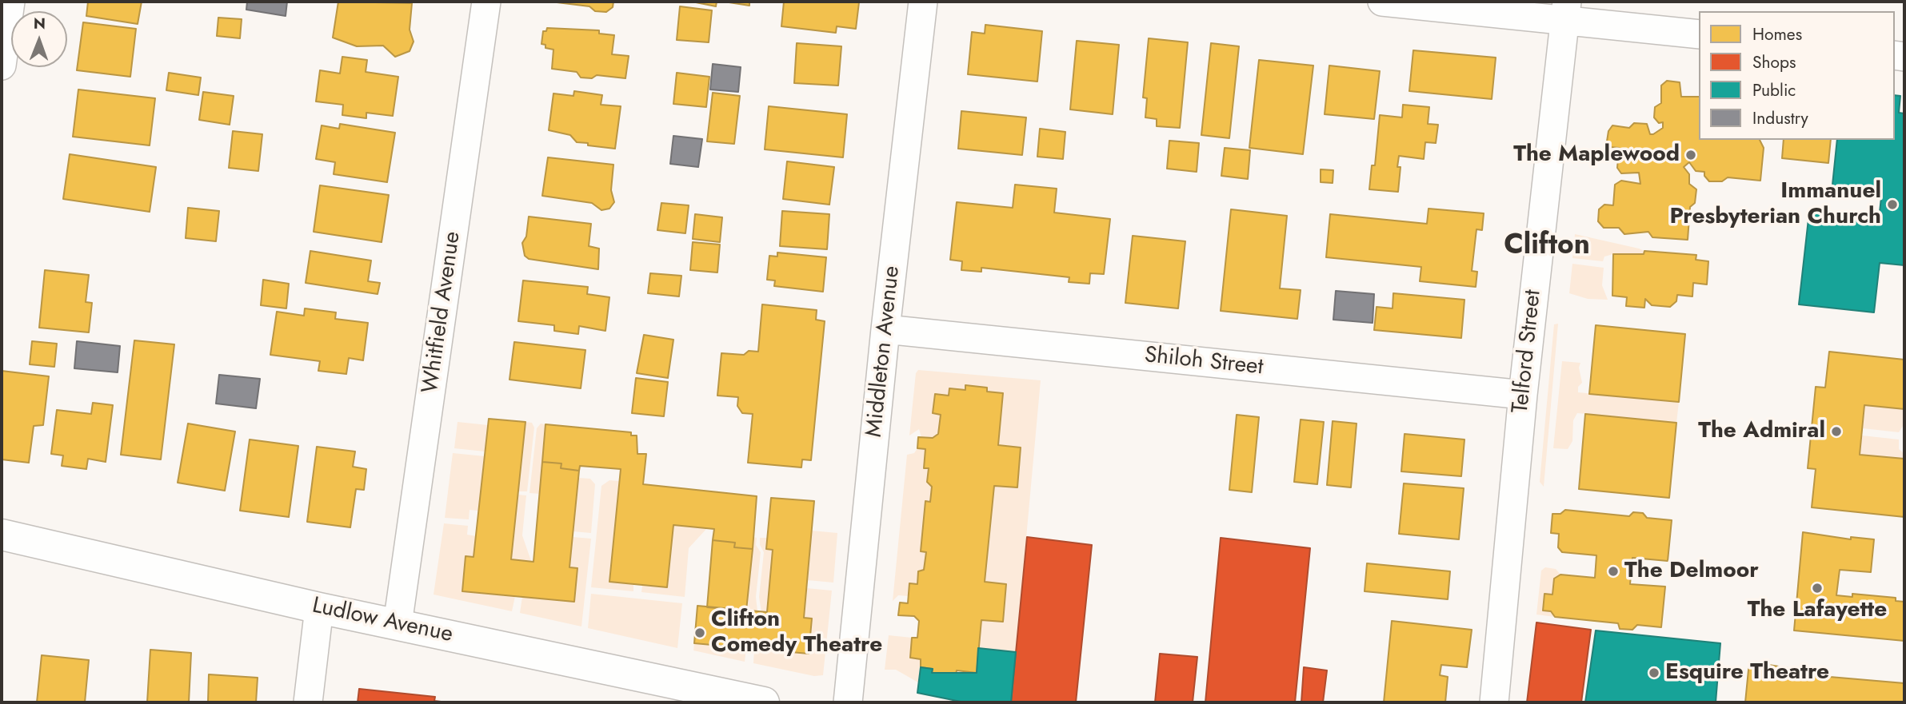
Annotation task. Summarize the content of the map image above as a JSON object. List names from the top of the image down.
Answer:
{
  "streets": {
    "main road": ["Ludlow Avenue"],
    "street": [
      "Whitfield Avenue",
      "Middleton Avenue",
      "Telford Street",
      "Shiloh Street"
    ]
  },
  "crossings": [
    ["Whitfield Avenue", "Ludlow Avenue"],
    ["Middleton Avenue", "Shiloh Street"],
    ["Telford Street", "Shiloh Street"]
  ],
  "districts": ["Clifton"],
  "places": [
    "The Maplewood",
    "Immanuel Presbyterian Church",
    "The Admiral",
    "The Delmoor",
    "The Lafayette",
    "Clifton Comedy Theatre",
    "Esquire Theatre"
  ],
  "legend": [
    "Homes",
    "Shops",
    "Public",
    "Industry"
  ],
  "north": "top"
}
